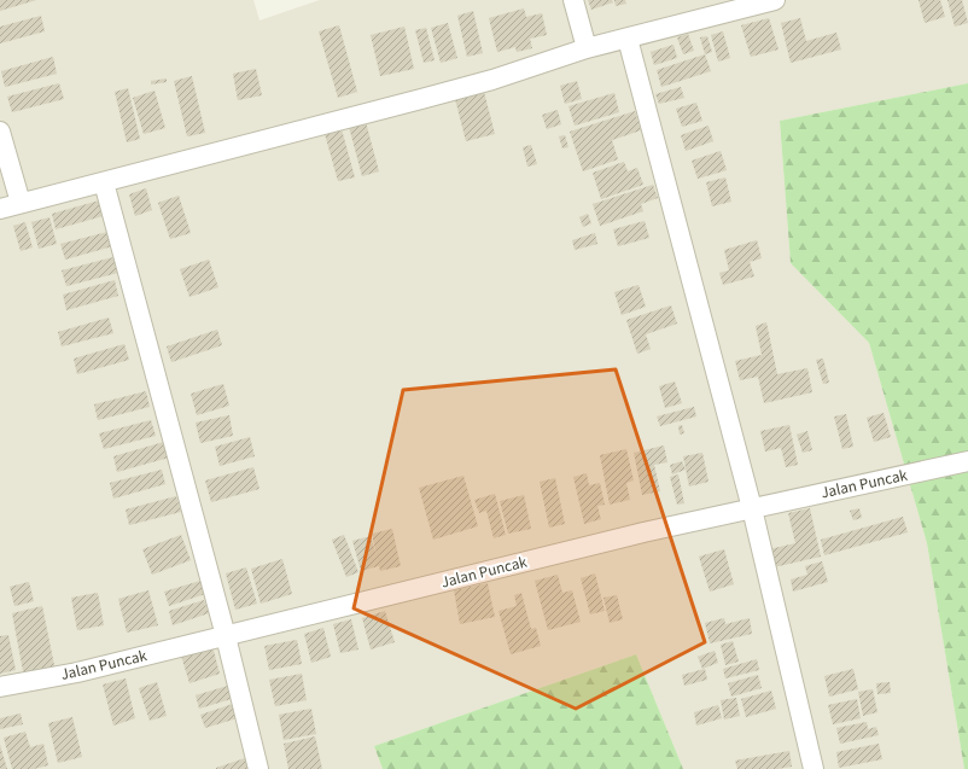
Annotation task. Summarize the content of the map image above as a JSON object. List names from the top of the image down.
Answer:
{
  "streets": {
    "street": ["Jalan Puncak"]
  }
}
